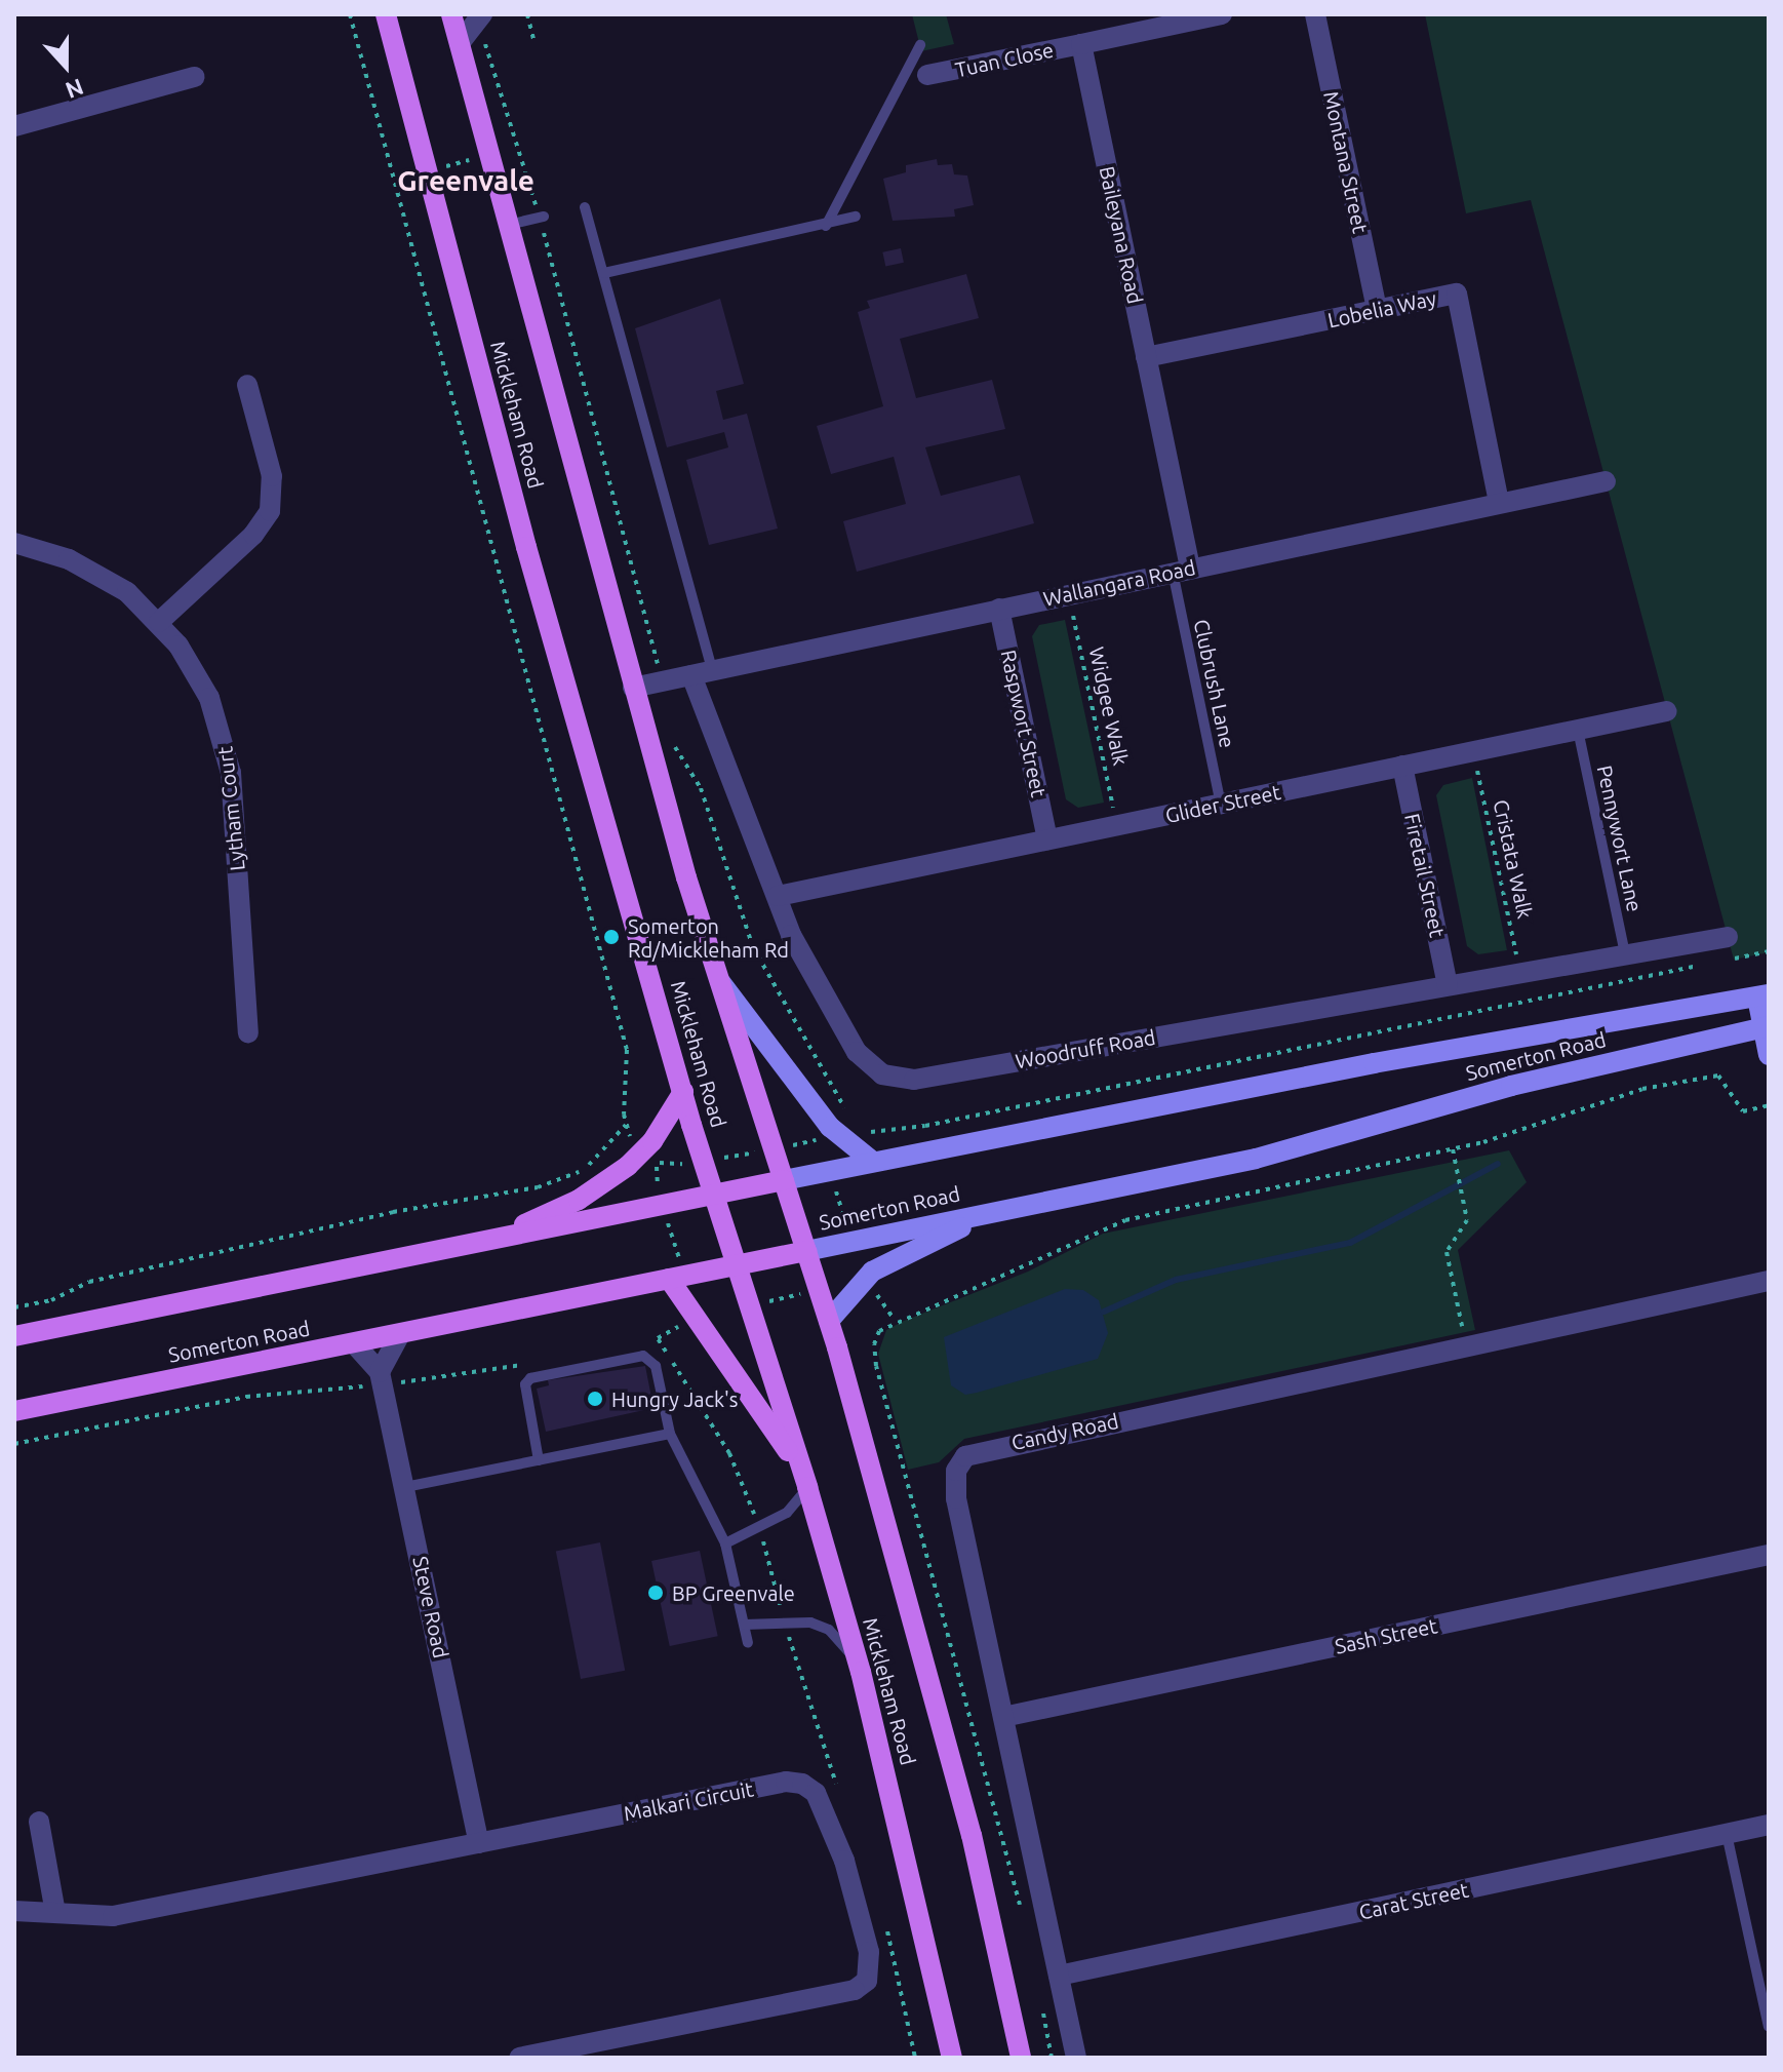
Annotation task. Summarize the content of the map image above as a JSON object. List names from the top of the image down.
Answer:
{
  "streets": {
    "main road": ["Mickleham Road", "Somerton Road"],
    "street": [
      "Tuan Close",
      "Montana Street",
      "Baileyana Road",
      "Lobelia Way",
      "Wallangara Road",
      "Raspwort Street",
      "Glider Street",
      "Lytham Court",
      "Firetail Street",
      "Woodruff Road",
      "Candy Road",
      "Steve Road",
      "Sash Street",
      "Malkari Circuit",
      "Carat Street"
    ],
    "lane": ["Clubrush Lane", "Pennywort Lane"],
    "path": ["Widgee Walk", "Cristata Walk"]
  },
  "crossings": [
    ["Tuan Close", "Baileyana Road"],
    ["Montana Street", "Lobelia Way"],
    ["Baileyana Road", "Lobelia Way"],
    ["Baileyana Road", "Wallangara Road"],
    ["Baileyana Road", "Clubrush Lane"],
    ["Lobelia Way", "Wallangara Road"],
    ["Mickleham Road", "Wallangara Road"],
    ["Mickleham Road", "Somerton Road"],
    ["Wallangara Road", "Clubrush Lane"],
    ["Wallangara Road", "Widgee Walk"],
    ["Wallangara Road", "Raspwort Street"],
    ["Wallangara Road", "Woodruff Road"],
    ["Clubrush Lane", "Glider Street"],
    ["Widgee Walk", "Glider Street"],
    ["Raspwort Street", "Glider Street"],
    ["Glider Street", "Pennywort Lane"],
    ["Glider Street", "Cristata Walk"],
    ["Glider Street", "Firetail Street"],
    ["Glider Street", "Woodruff Road"],
    ["Pennywort Lane", "Woodruff Road"],
    ["Cristata Walk", "Woodruff Road"],
    ["Firetail Street", "Woodruff Road"],
    ["Candy Road", "Sash Street"],
    ["Candy Road", "Carat Street"],
    ["Steve Road", "Malkari Circuit"]
  ],
  "districts": ["Greenvale"],
  "places": ["Somerton Rd/Mickleham Rd", "Hungry Jack's", "BP Greenvale"],
  "north": "bottom"
}
